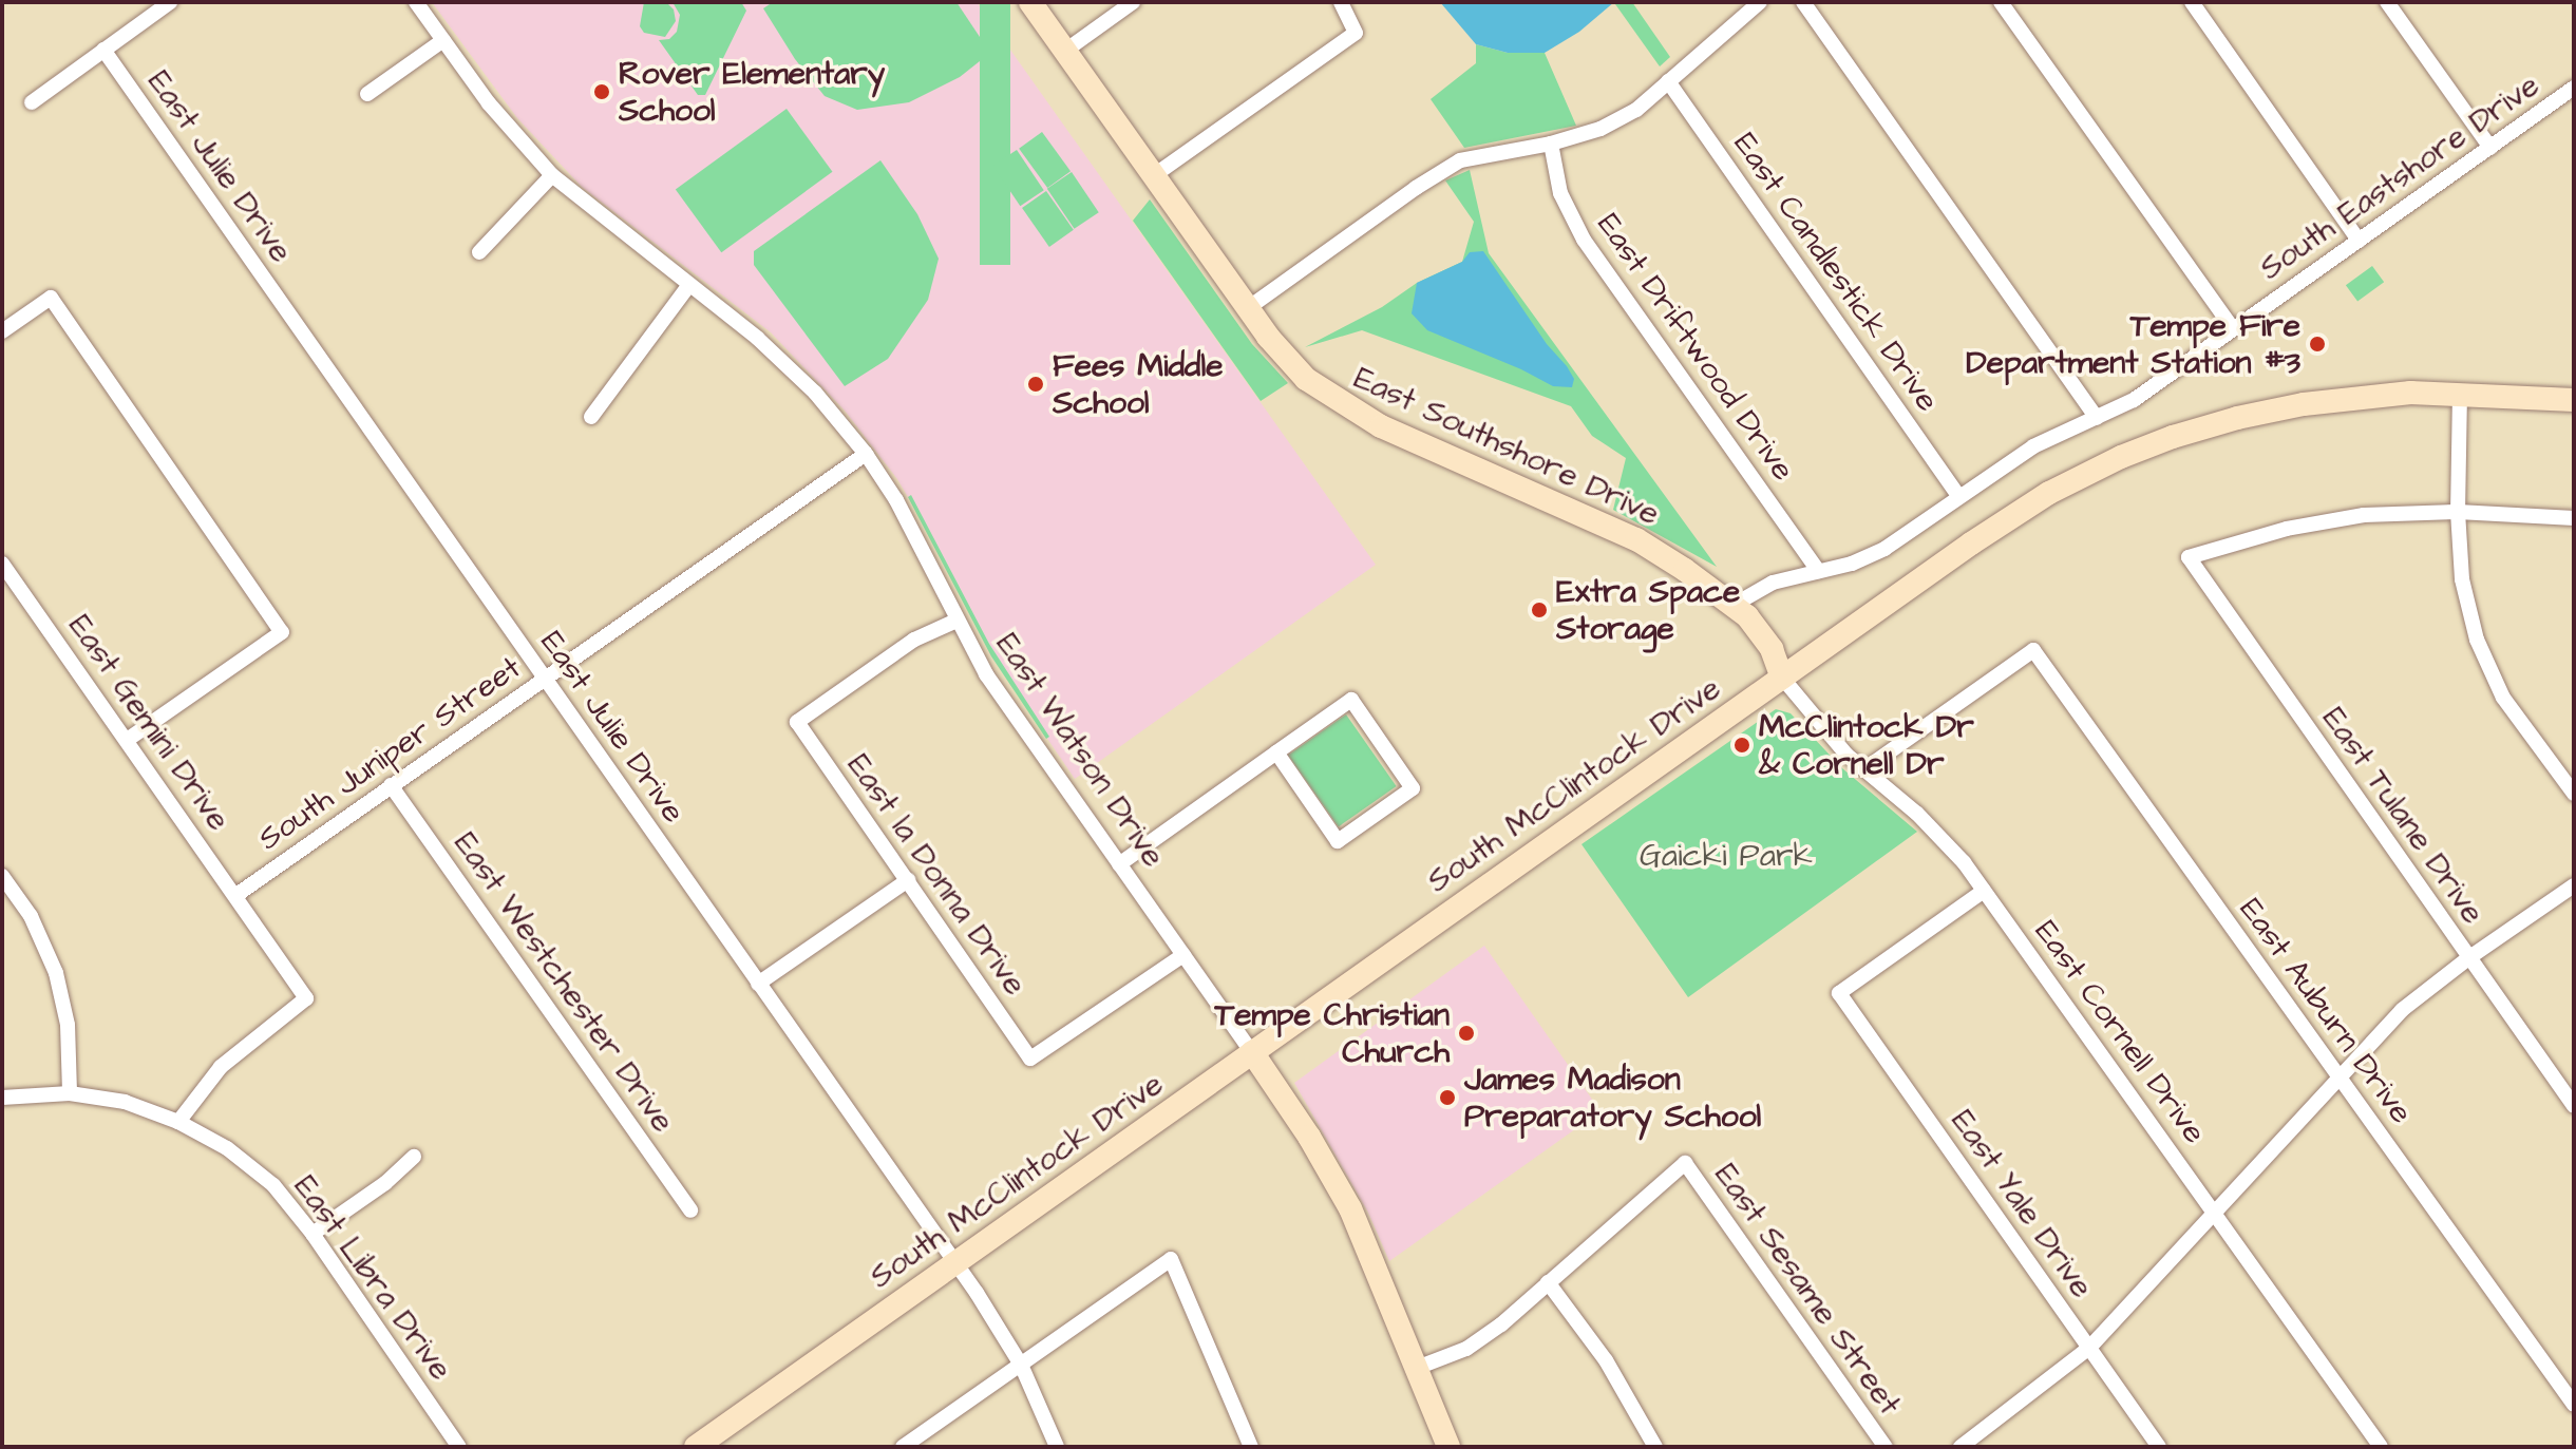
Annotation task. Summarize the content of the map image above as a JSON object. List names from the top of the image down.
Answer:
{
  "streets": {
    "main road": ["East Southshore Drive", "East Watson Drive", "South McClintock Drive"],
    "street": [
      "East Julie Drive",
      "South Eastshore Drive",
      "East Candlestick Drive",
      "East Driftwood Drive",
      "East Gemini Drive",
      "South Juniper Street",
      "East Tulane Drive",
      "East la Donna Drive",
      "East Westchester Drive",
      "East Auburn Drive",
      "East Cornell Drive",
      "East Yale Drive",
      "East Libra Drive",
      "East Sesame Street"
    ]
  },
  "crossings": [
    ["East Julie Drive", "South Juniper Street"],
    ["East Julie Drive", "South McClintock Drive"],
    ["South Eastshore Drive", "East Candlestick Drive"],
    ["South Eastshore Drive", "East Driftwood Drive"],
    ["South Eastshore Drive", "East Southshore Drive"],
    ["East Southshore Drive", "South McClintock Drive"],
    ["East Southshore Drive", "East Cornell Drive"],
    ["East Gemini Drive", "South Juniper Street"],
    ["East Gemini Drive", "East Libra Drive"],
    ["East Watson Drive", "South Juniper Street"],
    ["East Watson Drive", "South McClintock Drive"],
    ["East Watson Drive", "East la Donna Drive"],
    ["South Juniper Street", "East Westchester Drive"],
    ["South McClintock Drive", "East Cornell Drive"],
    ["East Auburn Drive", "East Cornell Drive"],
    ["East Cornell Drive", "East Yale Drive"]
  ],
  "parks": ["Gaicki Park"],
  "places": [
    "Rover Elementary School",
    "Tempe Fire Department Station #3",
    "Fees Middle School",
    "Extra Space Storage",
    "McClintock Dr & Cornell Dr",
    "Tempe Christian Church",
    "James Madison Preparatory School"
  ]
}
